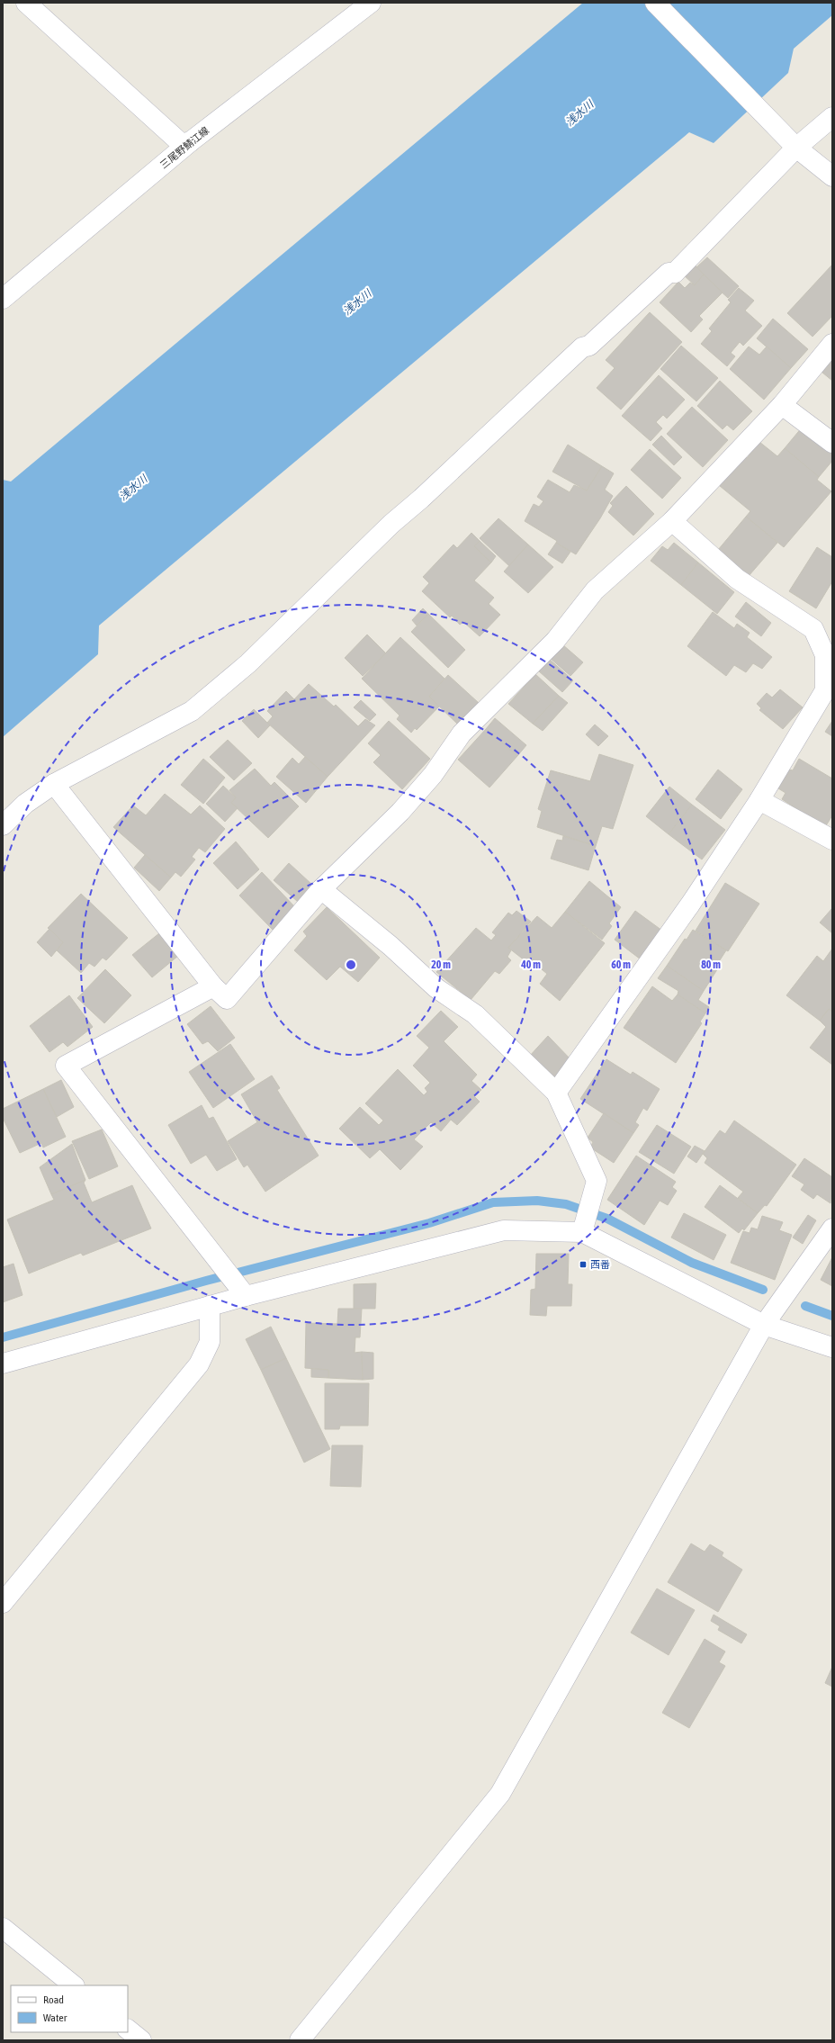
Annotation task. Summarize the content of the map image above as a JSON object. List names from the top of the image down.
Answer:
{
  "streets": {
    "street": ["三尾野鯖江線"]
  },
  "water": ["浅水川"],
  "places": {
    "transit": ["西番"]
  },
  "legend": ["Road", "Water"],
  "rings": [
    "20 m",
    "40 m",
    "60 m",
    "80 m"
  ]
}
